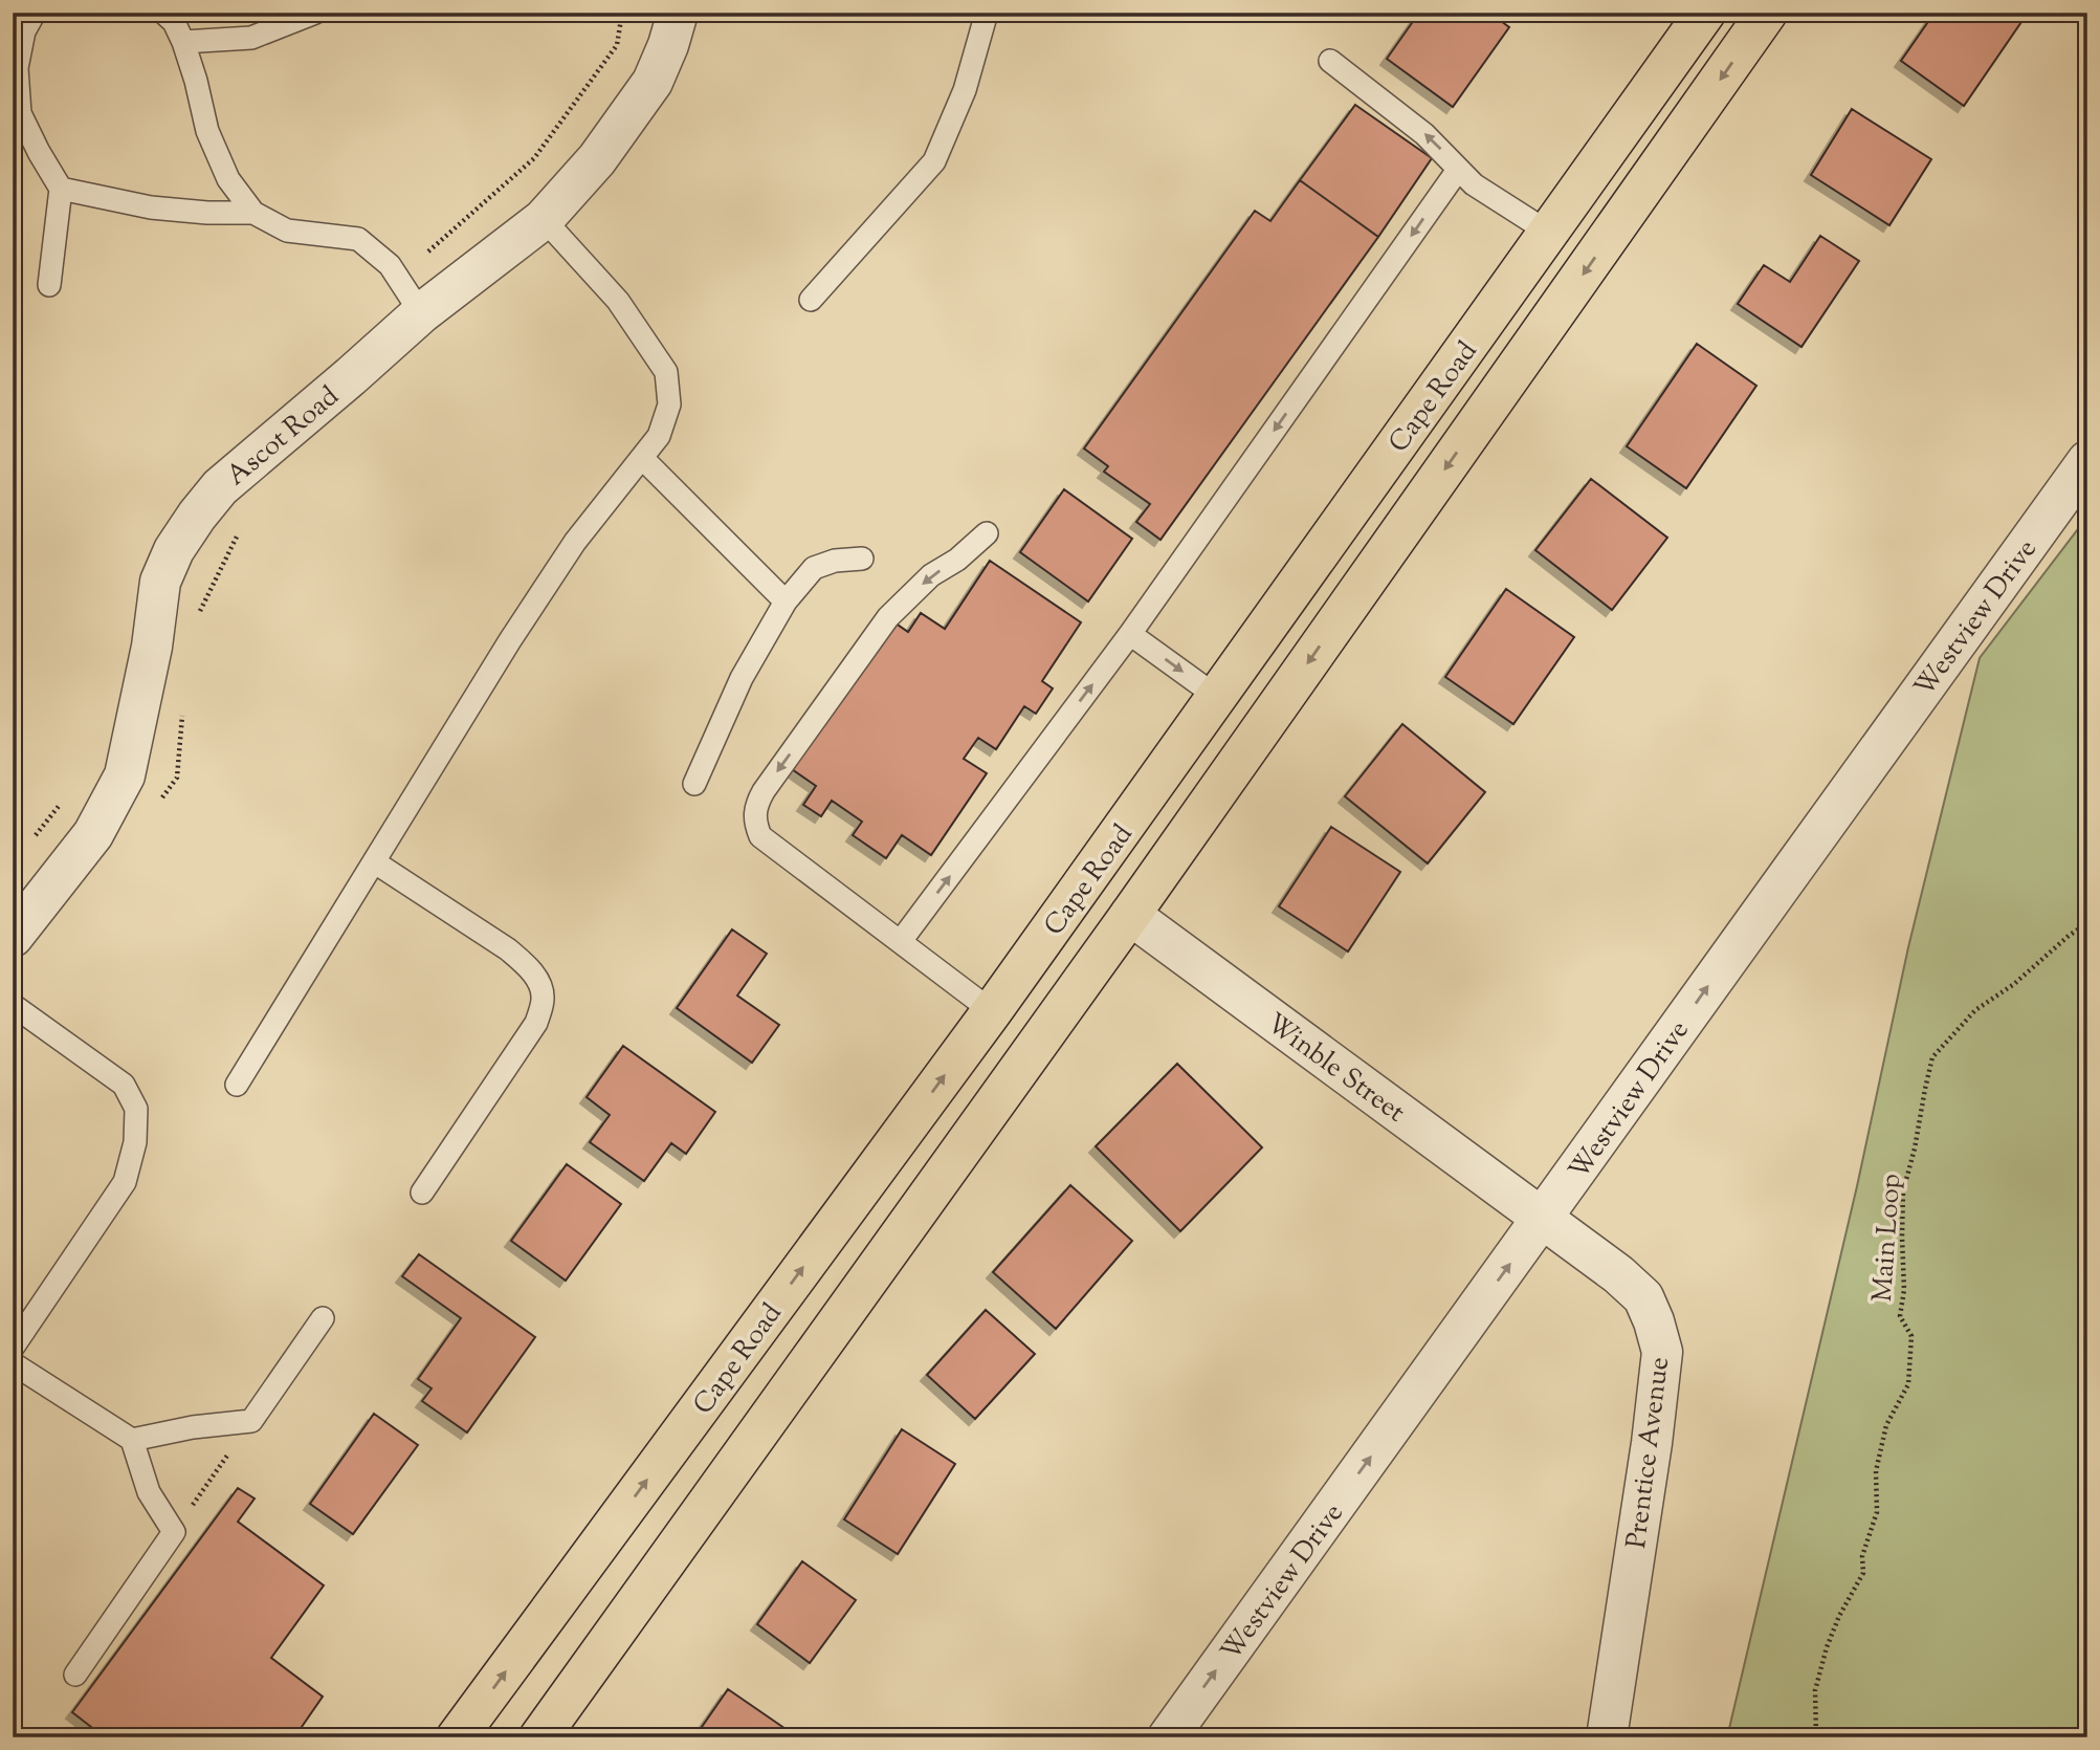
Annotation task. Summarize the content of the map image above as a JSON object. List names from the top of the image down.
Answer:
{
  "streets": {
    "main road": ["Cape Road"],
    "street": [
      "Ascot Road",
      "Westview Drive",
      "Winble Street",
      "Prentice Avenue"
    ],
    "path": ["Main Loop"]
  },
  "crossings": [
    ["Cape Road", "Winble Street"],
    ["Westview Drive", "Winble Street"],
    ["Westview Drive", "Prentice Avenue"],
    ["Winble Street", "Prentice Avenue"]
  ],
  "one_way": ["Westview Drive"]
}
